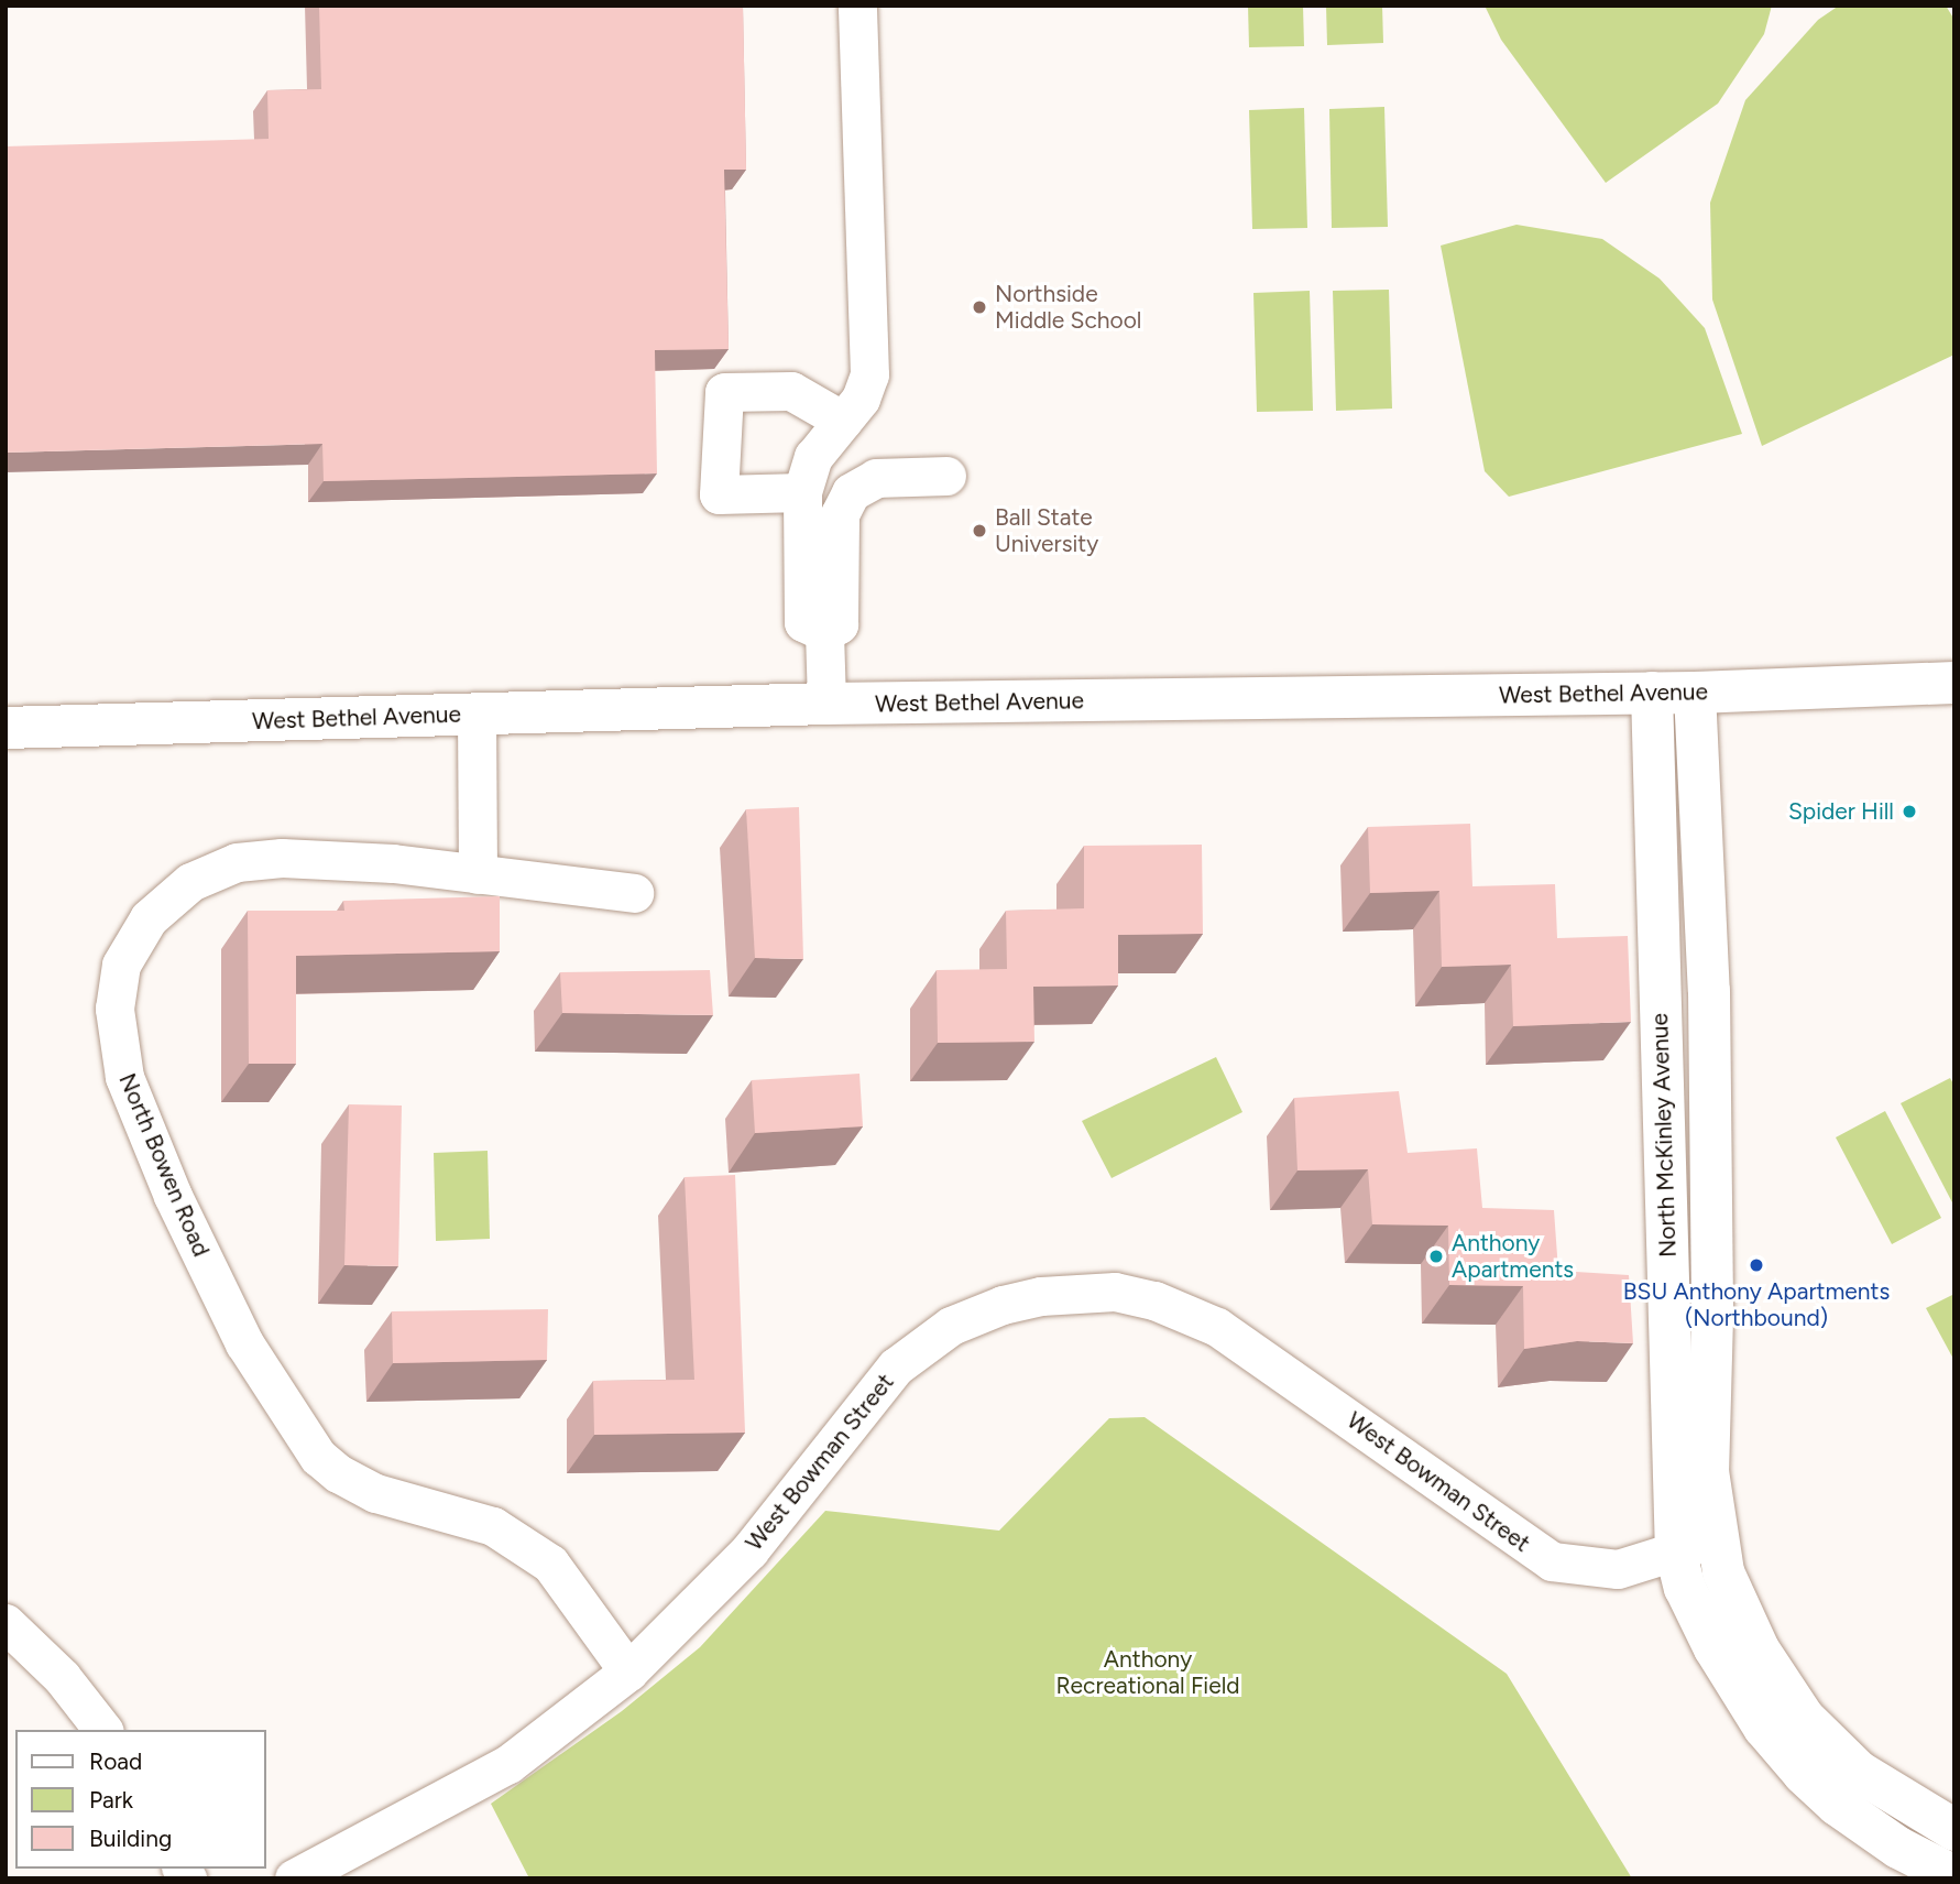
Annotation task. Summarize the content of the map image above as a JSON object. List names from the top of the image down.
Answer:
{
  "streets": {
    "main road": ["West Bethel Avenue", "North McKinley Avenue"],
    "street": ["North Bowen Road", "West Bowman Street"]
  },
  "crossings": [
    ["West Bethel Avenue", "North McKinley Avenue"],
    ["North McKinley Avenue", "West Bowman Street"],
    ["North Bowen Road", "West Bowman Street"]
  ],
  "parks": ["Anthony Recreational Field"],
  "places": [
    "Northside Middle School",
    "Ball State University",
    "Spider Hill",
    "Anthony Apartments",
    "BSU Anthony Apartments (Northbound)"
  ],
  "legend": ["Road", "Park", "Building"]
}
